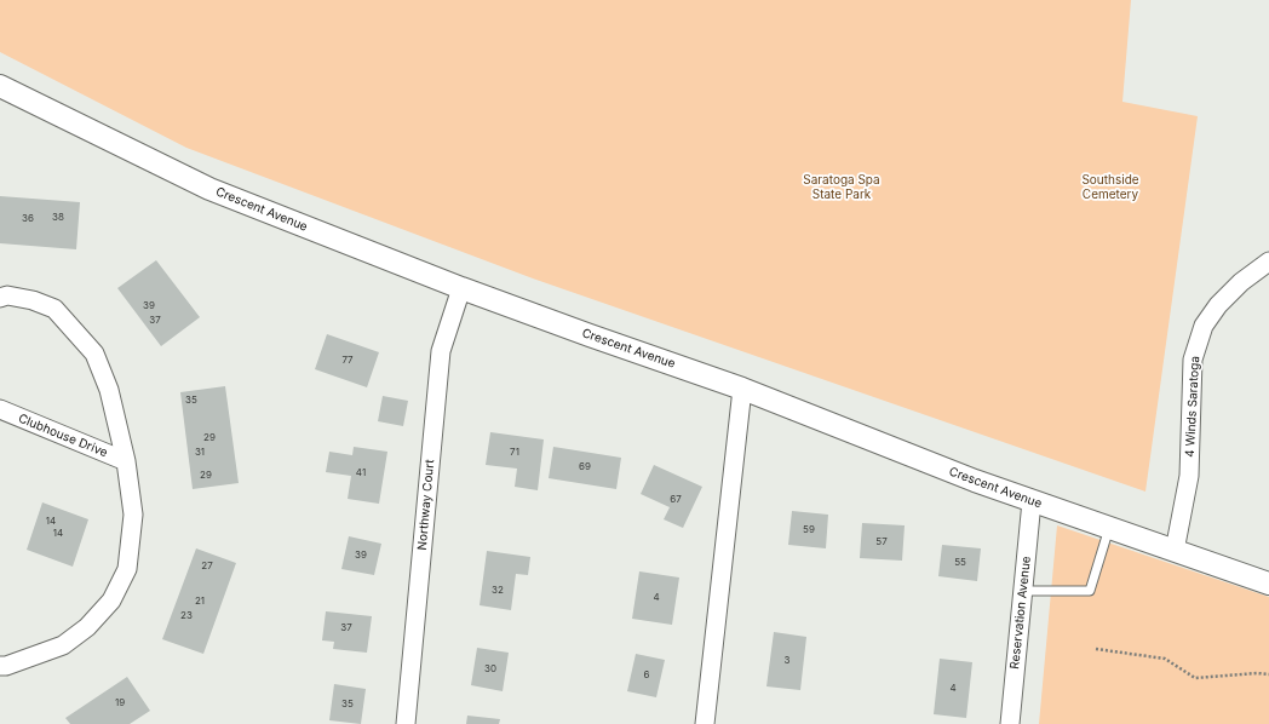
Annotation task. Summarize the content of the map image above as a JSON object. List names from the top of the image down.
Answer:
{
  "streets": {
    "street": [
      "Crescent Avenue",
      "4 Winds Saratoga",
      "Clubhouse Drive",
      "Northway Court",
      "Reservation Avenue"
    ]
  },
  "crossings": [
    ["Crescent Avenue", "4 Winds Saratoga"],
    ["Crescent Avenue", "Northway Court"],
    ["Crescent Avenue", "Reservation Avenue"]
  ],
  "parks": ["Saratoga Spa State Park", "Southside Cemetery"],
  "house_numbers": [
    "38",
    "36",
    "39",
    "37",
    "77",
    "35",
    "29",
    "31",
    "71",
    "69",
    "41",
    "29",
    "67",
    "14",
    "59",
    "14",
    "57",
    "39",
    "55",
    "27",
    "32",
    "4",
    "21",
    "23",
    "37",
    "3",
    "30",
    "6",
    "4",
    "19",
    "35"
  ]
}
